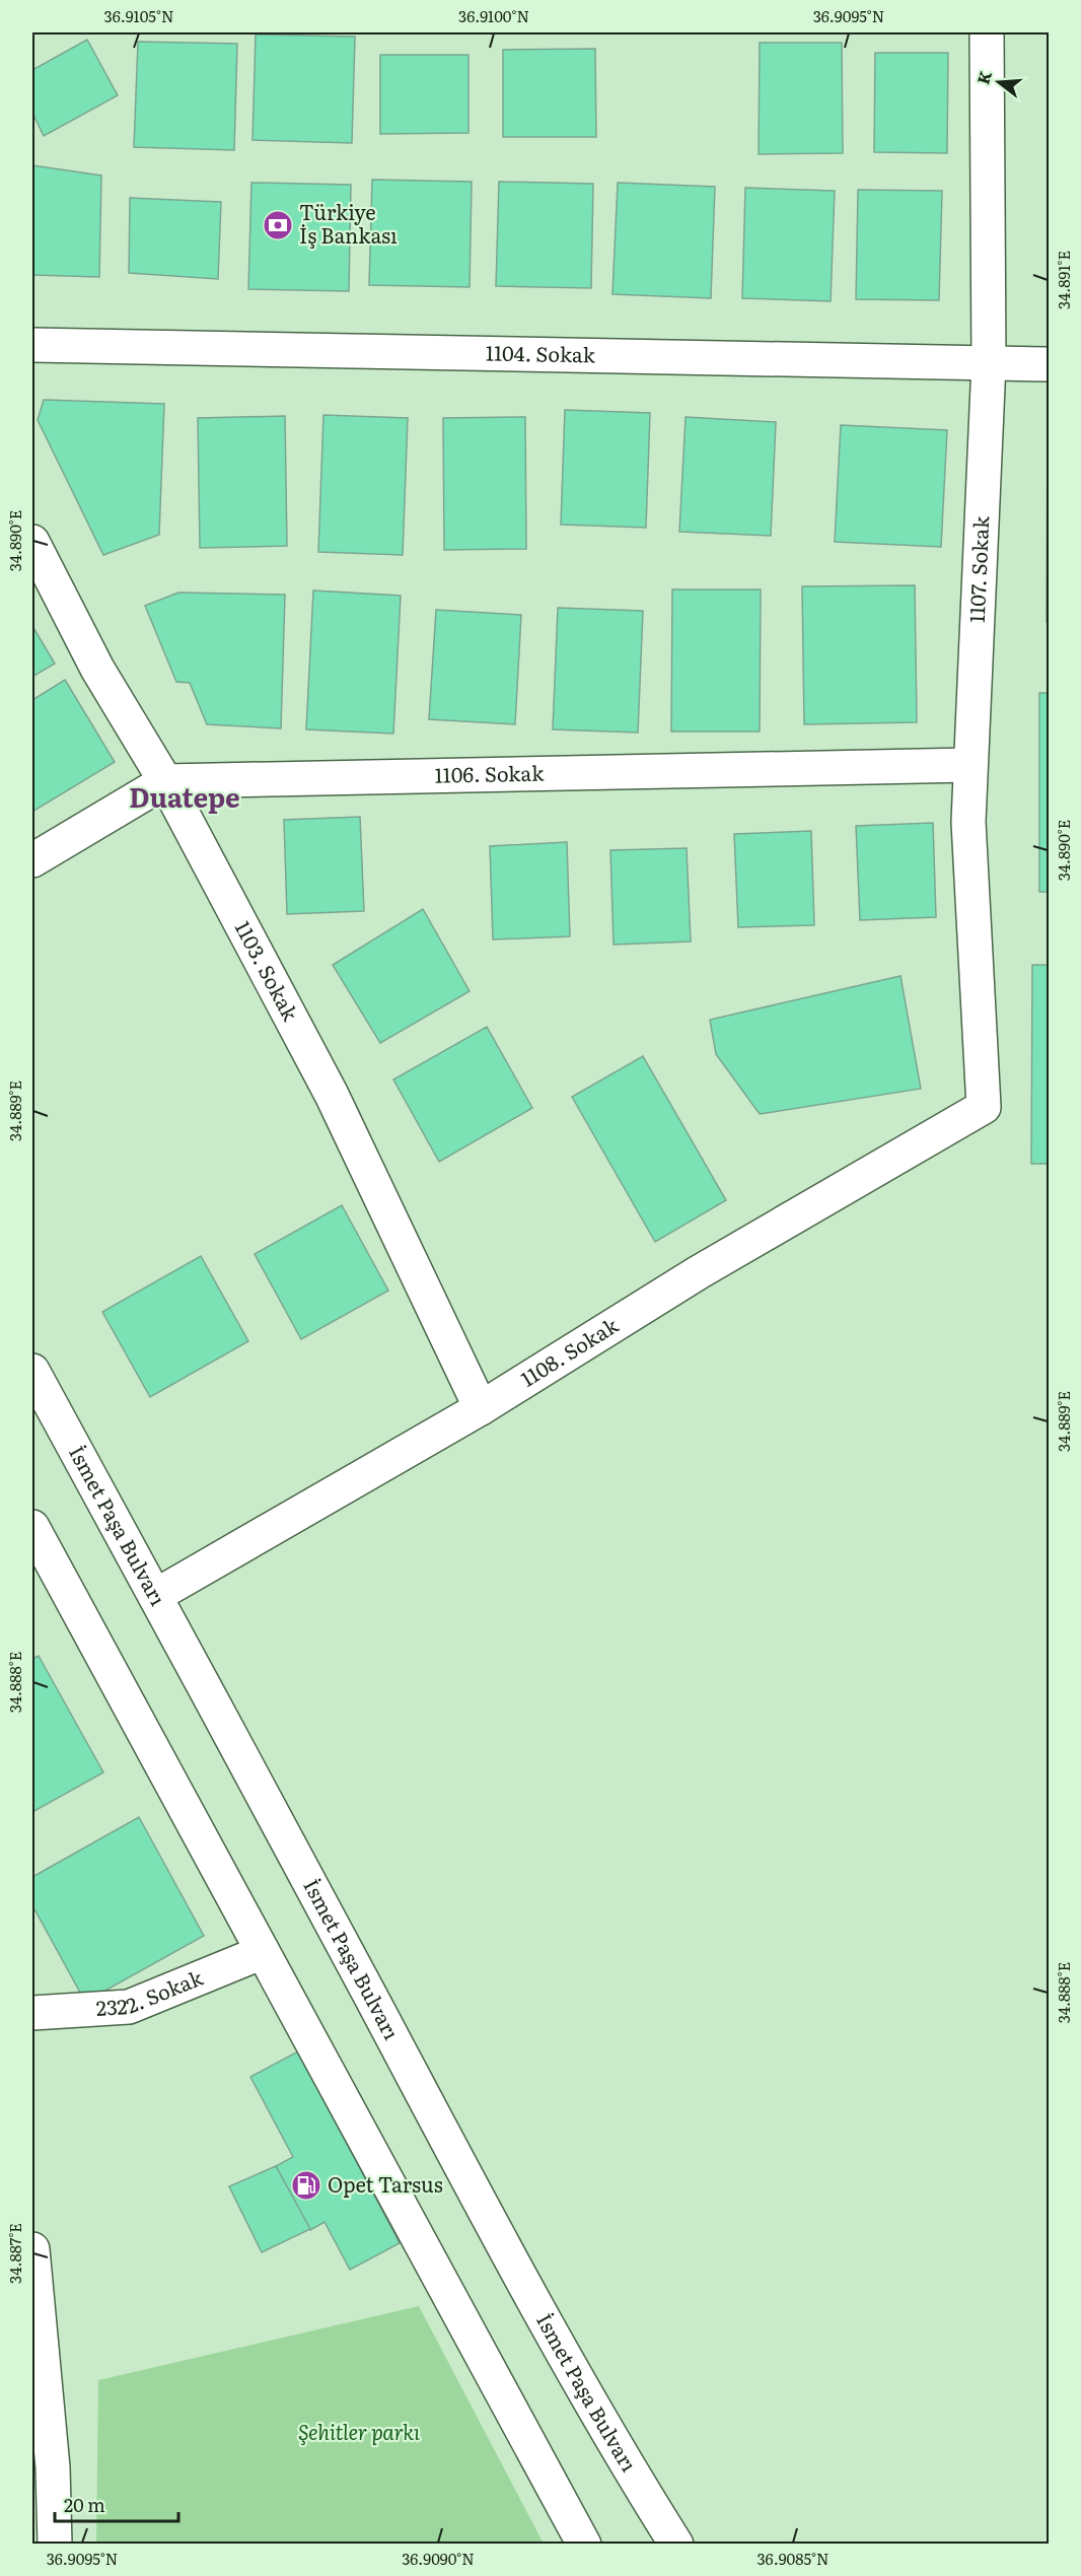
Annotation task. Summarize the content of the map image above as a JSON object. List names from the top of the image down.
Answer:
{
  "streets": {
    "street": [
      "1104. Sokak",
      "1107. Sokak",
      "1106. Sokak",
      "1103. Sokak",
      "1108. Sokak",
      "İsmet Paşa Bulvarı",
      "2322. Sokak"
    ]
  },
  "crossings": [
    ["1104. Sokak", "1107. Sokak"],
    ["1107. Sokak", "1106. Sokak"],
    ["1107. Sokak", "1108. Sokak"],
    ["1106. Sokak", "1103. Sokak"],
    ["1103. Sokak", "1108. Sokak"],
    ["1108. Sokak", "İsmet Paşa Bulvarı"]
  ],
  "districts": ["Duatepe"],
  "parks": ["Şehitler parkı"],
  "places": {
    "bank": ["Türkiye İş Bankası"],
    "fuel station": ["Opet Tarsus"]
  },
  "scale_bar": "20 m",
  "north": "left",
  "coordinates": [
    "36.9105°N",
    "36.9100°N",
    "36.9095°N",
    "34.891°E",
    "34.890°E",
    "34.889°E",
    "34.888°E",
    "34.887°E",
    "36.9090°N",
    "36.9085°N"
  ]
}
